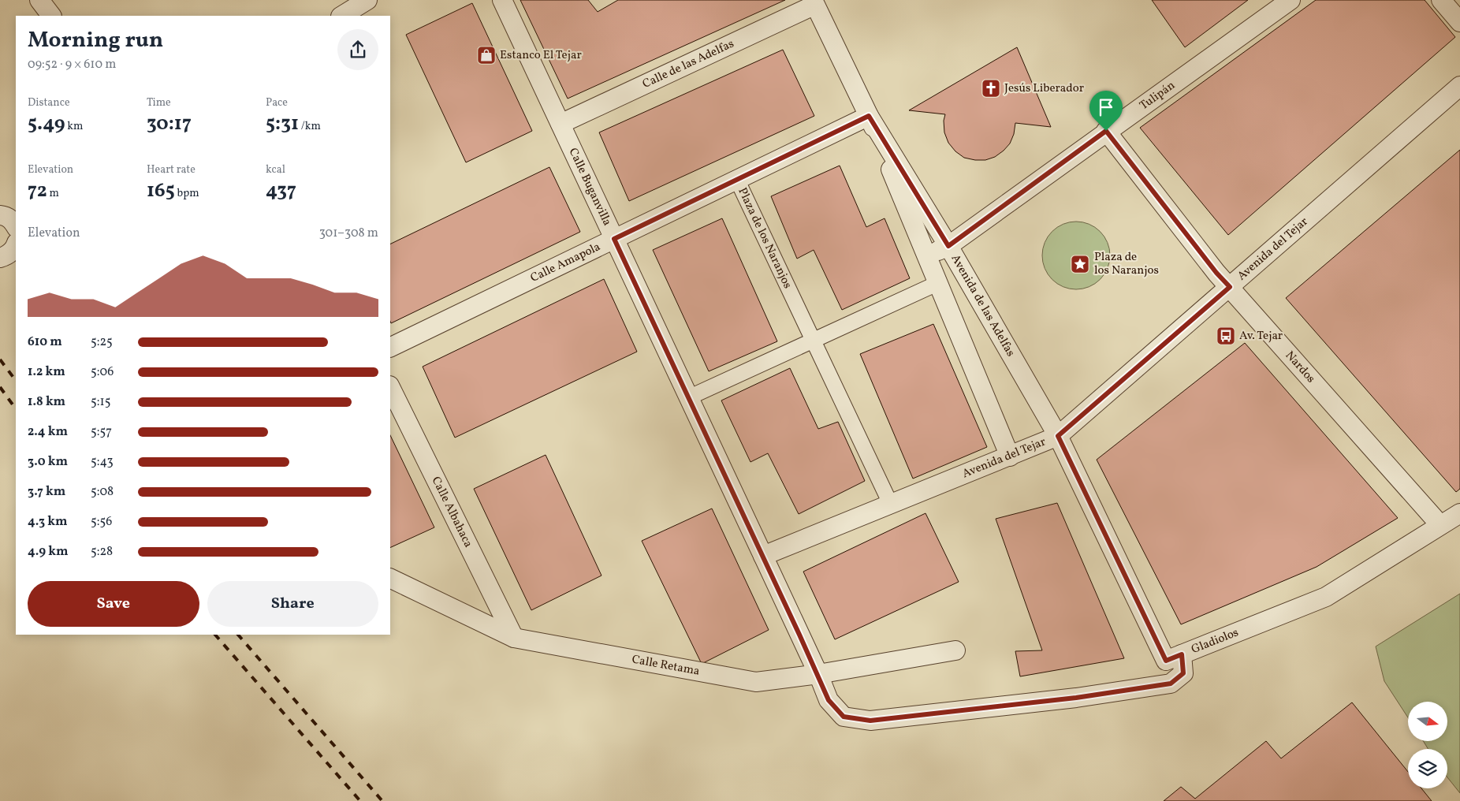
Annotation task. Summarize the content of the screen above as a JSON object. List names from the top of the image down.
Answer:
{
  "streets": {
    "street": [
      "Calle de las Adelfas",
      "Tulipán",
      "Calle Buganvilla",
      "Plaza de los Naranjos",
      "Avenida del Tejar",
      "Calle Amapola",
      "Avenida de las Adelfas",
      "Nardos",
      "Calle Albahaca",
      "Gladiolos",
      "Calle Retama"
    ]
  },
  "crossings": [
    ["Calle de las Adelfas", "Calle Buganvilla"],
    ["Calle de las Adelfas", "Avenida de las Adelfas"],
    ["Tulipán", "Avenida de las Adelfas"],
    ["Tulipán", "Nardos"],
    ["Calle Buganvilla", "Avenida del Tejar"],
    ["Calle Buganvilla", "Calle Amapola"],
    ["Calle Buganvilla", "Gladiolos"],
    ["Calle Buganvilla", "Calle Retama"],
    ["Plaza de los Naranjos", "Avenida del Tejar"],
    ["Plaza de los Naranjos", "Calle Amapola"],
    ["Avenida del Tejar", "Avenida de las Adelfas"],
    ["Avenida del Tejar", "Nardos"],
    ["Avenida del Tejar", "Gladiolos"],
    ["Calle Amapola", "Avenida de las Adelfas"],
    ["Avenida de las Adelfas", "Gladiolos"],
    ["Nardos", "Gladiolos"],
    ["Calle Albahaca", "Calle Retama"]
  ],
  "places": {
    "shop": ["Estanco El Tejar"],
    "church": ["Jesús Liberador"],
    "place": ["Plaza de los Naranjos"],
    "bus stop": ["Av. Tejar"]
  },
  "north": "right",
  "page": {
    "heading": ["Morning run", "09:52 · 9 × 610 m"],
    "stats": [
      ["Distance", "5.49 km"],
      ["Time", "30:17"],
      ["Pace", "5:31 /km"],
      ["Elevation", "72 m"],
      ["Heart rate", "165 bpm"],
      ["kcal", "437"]
    ],
    "chart": ["Elevation", "301–308 m"],
    "list": [
      {
        "name": "610 m",
        "note": "5:25"
      },
      {
        "name": "1.2 km",
        "note": "5:06"
      },
      {
        "name": "1.8 km",
        "note": "5:15"
      },
      {
        "name": "2.4 km",
        "note": "5:57"
      },
      {
        "name": "3.0 km",
        "note": "5:43"
      },
      {
        "name": "3.7 km",
        "note": "5:08"
      },
      {
        "name": "4.3 km",
        "note": "5:56"
      },
      {
        "name": "4.9 km",
        "note": "5:28"
      }
    ],
    "buttons": ["Save", "Share"]
  }
}
